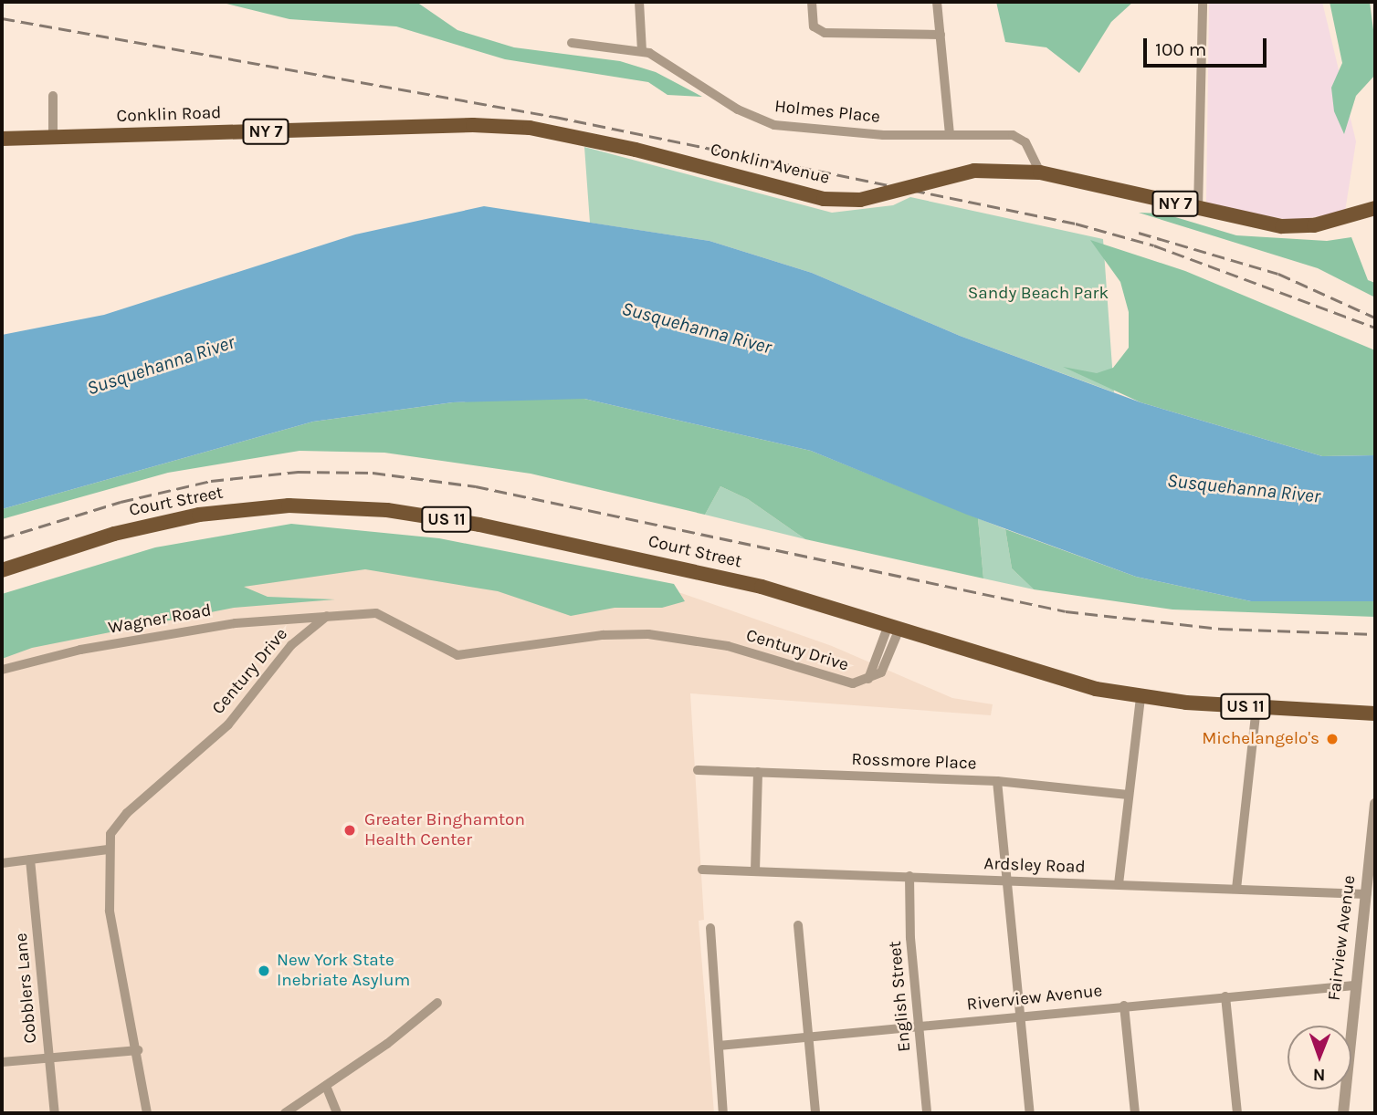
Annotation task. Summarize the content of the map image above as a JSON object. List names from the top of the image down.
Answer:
{
  "streets": {
    "main road": [
      "Conklin Road",
      "NY 7",
      "Conklin Avenue",
      "Court Street",
      "US 11"
    ],
    "street": [
      "Holmes Place",
      "Wagner Road",
      "Century Drive",
      "Rossmore Place",
      "Ardsley Road",
      "Fairview Avenue",
      "Cobblers Lane",
      "English Street",
      "Riverview Avenue"
    ]
  },
  "crossings": [
    ["Holmes Place", "Conklin Avenue"],
    ["Conklin Road", "Conklin Avenue"],
    ["Court Street", "Century Drive"],
    ["Wagner Road", "Century Drive"],
    ["Ardsley Road", "Fairview Avenue"],
    ["Ardsley Road", "English Street"],
    ["Fairview Avenue", "Riverview Avenue"],
    ["English Street", "Riverview Avenue"]
  ],
  "water": ["Susquehanna River"],
  "parks": ["Sandy Beach Park"],
  "places": ["Michelangelo's", "Greater Binghamton Health Center", "New York State Inebriate Asylum"],
  "scale_bar": "100 m",
  "north": "bottom"
}
